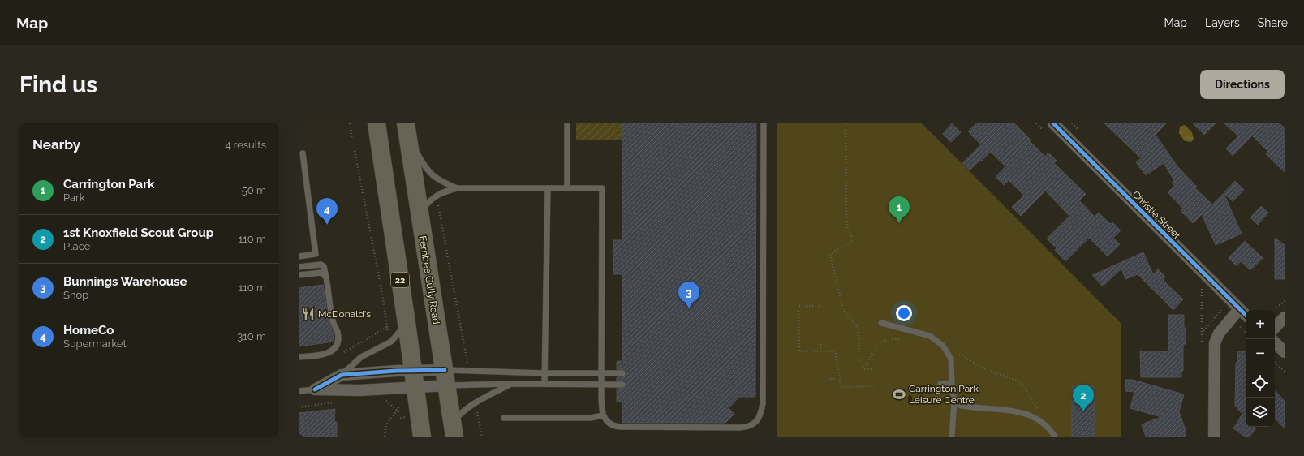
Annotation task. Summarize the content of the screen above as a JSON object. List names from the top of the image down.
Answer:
{
  "streets": {
    "main road": ["22", "Ferntree Gully Road"],
    "street": ["Christie Street"]
  },
  "places": {
    "restaurant": ["McDonald's"],
    "sports": ["Carrington Park Leisure Centre"]
  },
  "page": {
    "header": "Map",
    "nav": ["Map", "Layers", "Share"],
    "buttons": "Directions",
    "title": "Find us",
    "heading": ["Nearby", "4 results"],
    "list": [
      {
        "mark": "1",
        "name": "Carrington Park",
        "note": "Park",
        "value": "50 m"
      },
      {
        "mark": "2",
        "name": "1st Knoxfield Scout Group",
        "note": "Place",
        "value": "110 m"
      },
      {
        "mark": "3",
        "name": "Bunnings Warehouse",
        "note": "Shop",
        "value": "110 m"
      },
      {
        "mark": "4",
        "name": "HomeCo",
        "note": "Supermarket",
        "value": "310 m"
      }
    ],
    "pins": [
      "1",
      "4",
      "3",
      "2"
    ],
    "map_buttons": ["+", "−"]
  }
}
